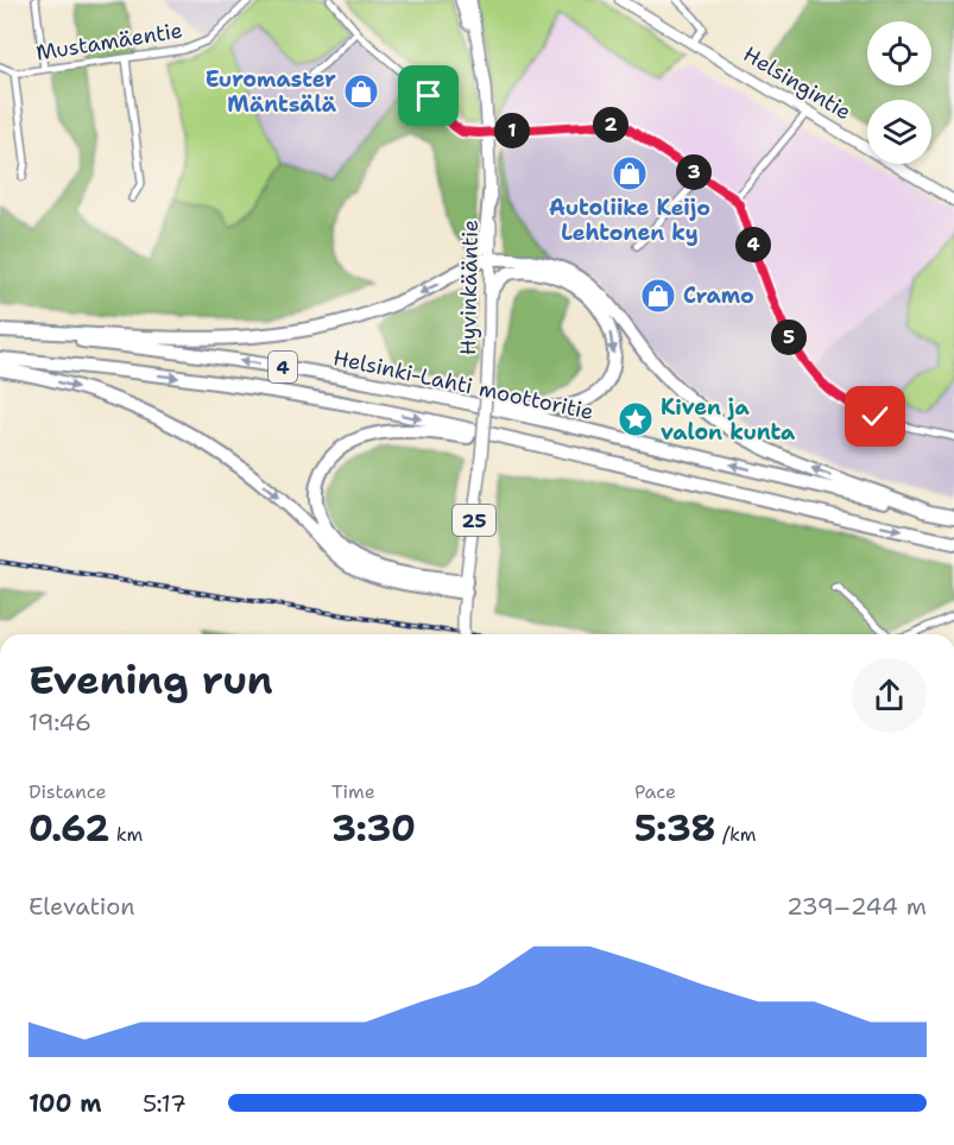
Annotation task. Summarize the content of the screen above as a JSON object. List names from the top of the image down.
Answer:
{
  "streets": {
    "highway": [
      "Hyvinkääntie",
      "4",
      "Helsinki-Lahti moottoritie",
      "25"
    ],
    "main road": ["Helsingintie"],
    "street": ["Mustamäentie"]
  },
  "places": {
    "shop": ["Euromaster Mäntsälä", "Autoliike Keijo Lehtonen ky", "Cramo"],
    "place": ["Kiven ja valon kunta"]
  },
  "page": {
    "pins": [
      "2",
      "1",
      "3",
      "4",
      "5"
    ],
    "heading": ["Evening run", "19:46"],
    "stats": [
      ["Distance", "0.62 km"],
      ["Time", "3:30"],
      ["Pace", "5:38 /km"]
    ],
    "chart": ["Elevation", "239–244 m"],
    "list": [
      {
        "name": "100 m",
        "note": "5:17"
      }
    ]
  }
}
